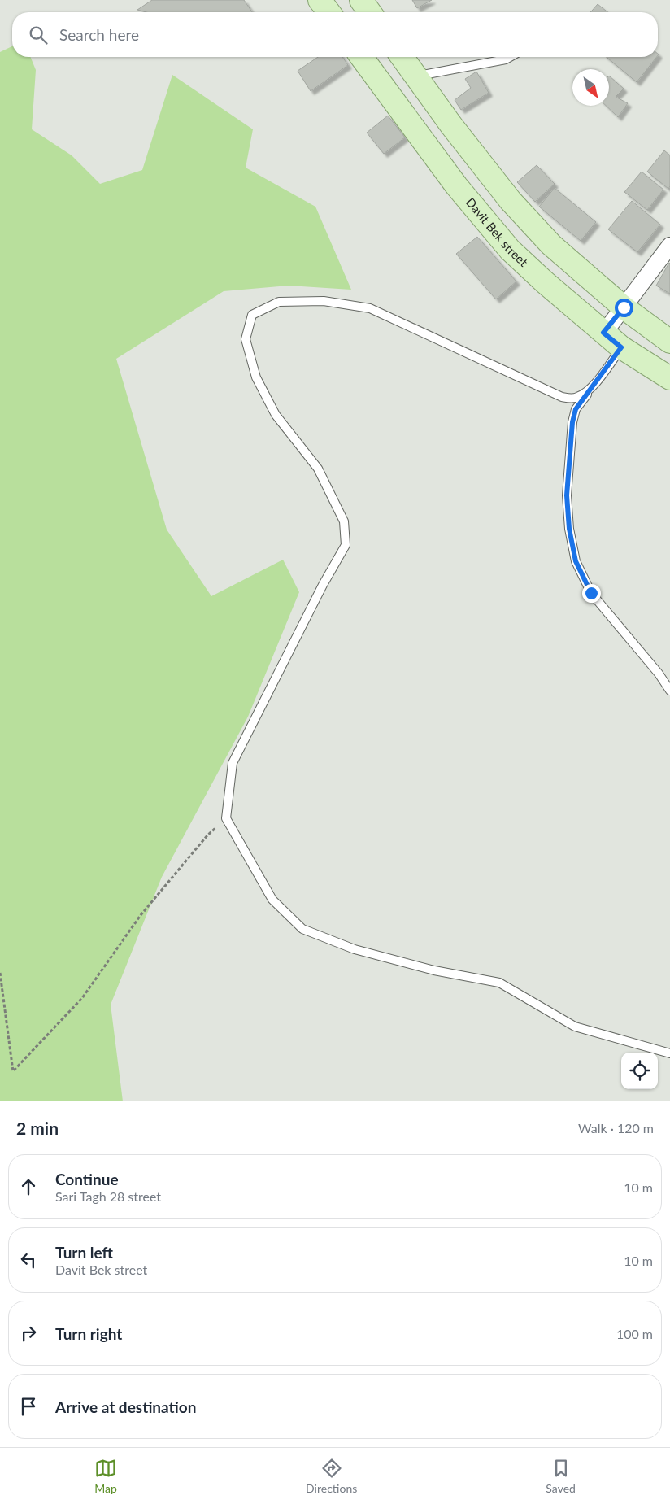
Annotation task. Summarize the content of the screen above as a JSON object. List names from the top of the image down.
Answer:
{
  "streets": {
    "main road": ["Davit Bek street"]
  },
  "north": "bottom right",
  "page": {
    "search": "Search here",
    "heading": ["2 min", "Walk · 120 m"],
    "list": [
      ["Continue", "Sari Tagh 28 street", "10 m"],
      ["Turn left", "Davit Bek street", "10 m"],
      ["Turn right", "100 m"],
      "Arrive at destination"
    ],
    "nav": ["Map", "Directions", "Saved"]
  }
}
